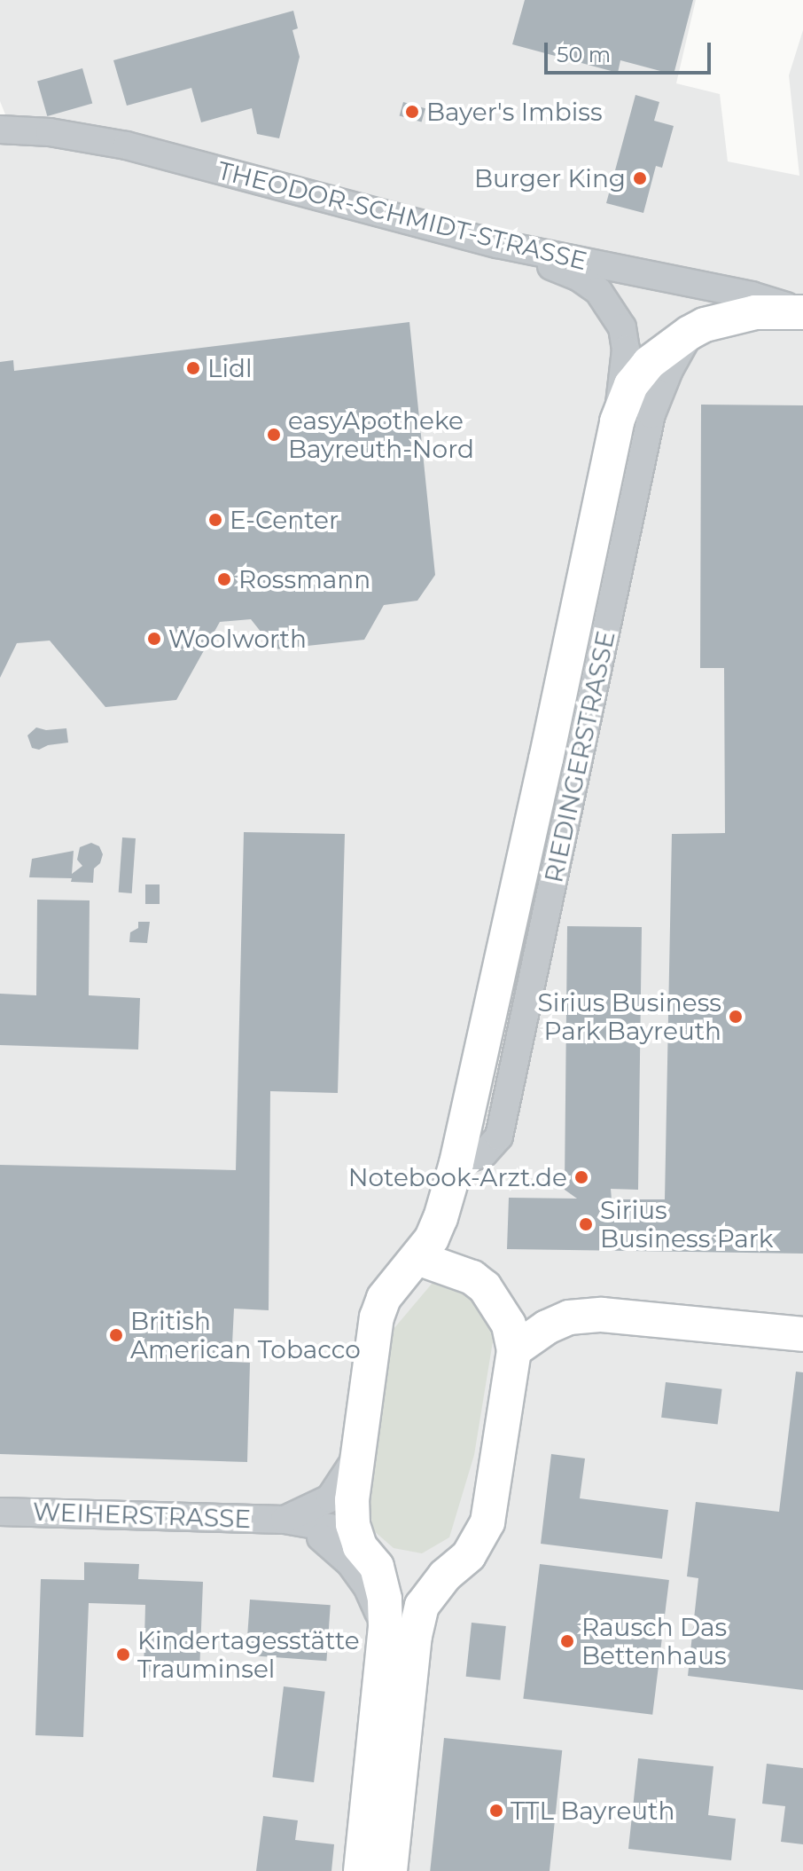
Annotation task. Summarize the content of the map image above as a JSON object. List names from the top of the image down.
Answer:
{
  "streets": {
    "main road": ["RIEDINGERSTRASSE"],
    "street": ["THEODOR-SCHMIDT-STRASSE", "WEIHERSTRASSE"]
  },
  "crossings": [
    ["THEODOR-SCHMIDT-STRASSE", "RIEDINGERSTRASSE"],
    ["RIEDINGERSTRASSE", "WEIHERSTRASSE"]
  ],
  "places": [
    "Bayer's Imbiss",
    "Burger King",
    "Lidl",
    "easyApotheke Bayreuth-Nord",
    "E-Center",
    "Rossmann",
    "Woolworth",
    "Sirius Business Park Bayreuth",
    "Notebook-Arzt.de",
    "Sirius Business Park",
    "British American Tobacco",
    "Rausch Das Bettenhaus",
    "Kindertagesstätte Trauminsel",
    "TTL Bayreuth"
  ],
  "scale_bar": "50 m"
}
